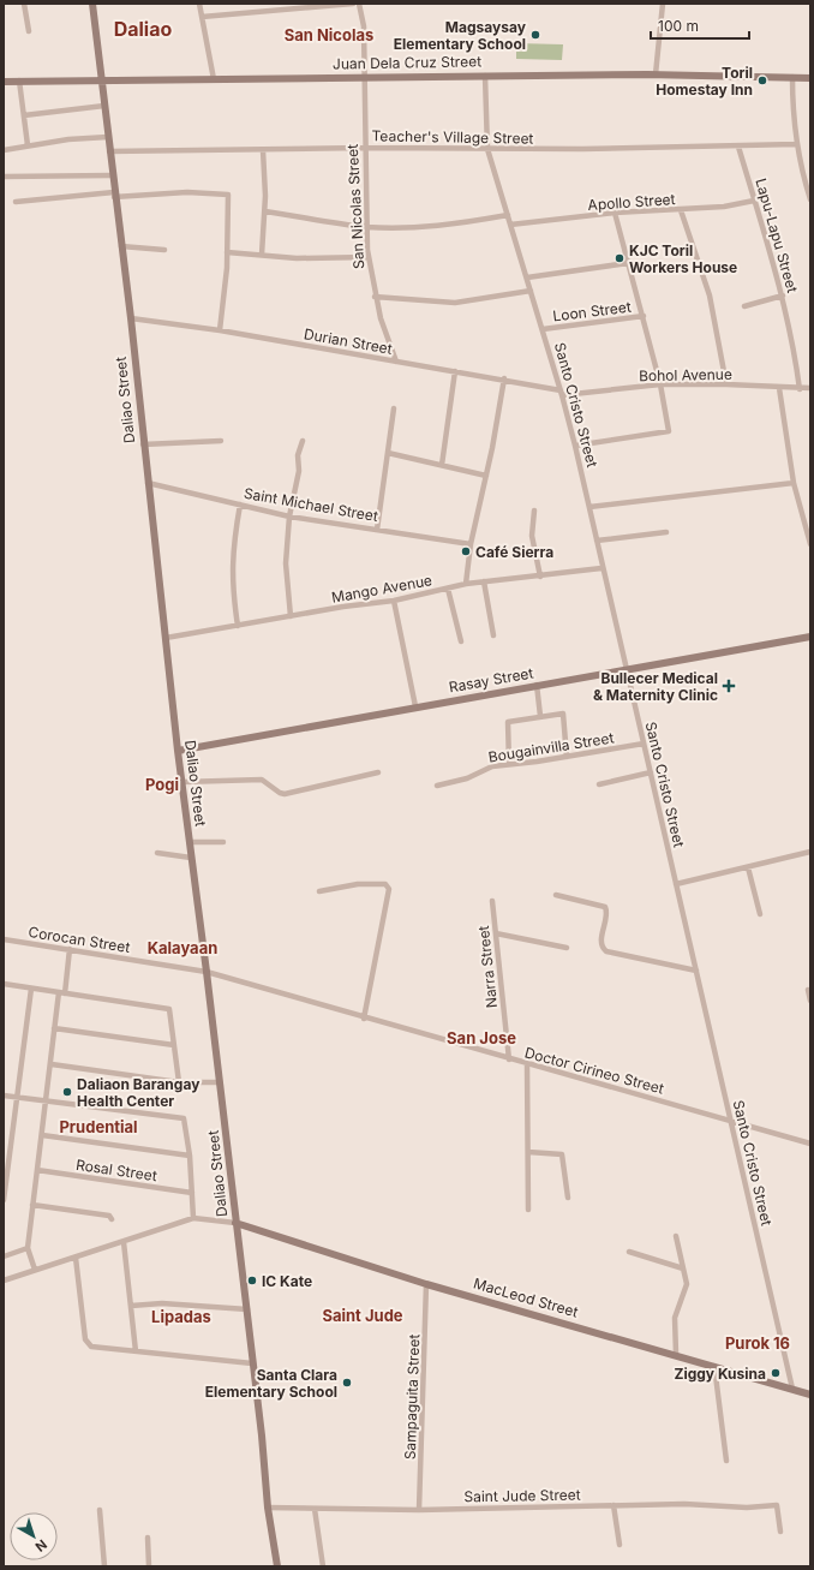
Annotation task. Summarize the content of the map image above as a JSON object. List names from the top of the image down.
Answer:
{
  "streets": {
    "street": [
      "Juan Dela Cruz Street",
      "Teacher's Village Street",
      "Apollo Street",
      "San Nicolas Street",
      "Lapu-Lapu Street",
      "Loon Street",
      "Durian Street",
      "Bohol Avenue",
      "Daliao Street",
      "Santo Cristo Street",
      "Saint Michael Street",
      "Mango Avenue",
      "Rasay Street",
      "Bougainvilla Street",
      "Corocan Street",
      "Narra Street",
      "Doctor Cirineo Street",
      "Rosal Street",
      "MacLeod Street",
      "Sampaguita Street",
      "Saint Jude Street"
    ]
  },
  "crossings": [
    ["Juan Dela Cruz Street", "San Nicolas Street"],
    ["Juan Dela Cruz Street", "Daliao Street"],
    ["Juan Dela Cruz Street", "Santo Cristo Street"],
    ["Teacher's Village Street", "San Nicolas Street"],
    ["Teacher's Village Street", "Lapu-Lapu Street"],
    ["Teacher's Village Street", "Daliao Street"],
    ["Teacher's Village Street", "Santo Cristo Street"],
    ["Apollo Street", "Lapu-Lapu Street"],
    ["Apollo Street", "Santo Cristo Street"],
    ["San Nicolas Street", "Durian Street"],
    ["Lapu-Lapu Street", "Bohol Avenue"],
    ["Loon Street", "Santo Cristo Street"],
    ["Durian Street", "Bohol Avenue"],
    ["Durian Street", "Daliao Street"],
    ["Durian Street", "Santo Cristo Street"],
    ["Bohol Avenue", "Santo Cristo Street"],
    ["Daliao Street", "Saint Michael Street"],
    ["Daliao Street", "Mango Avenue"],
    ["Daliao Street", "Rasay Street"],
    ["Daliao Street", "Corocan Street"],
    ["Daliao Street", "Doctor Cirineo Street"],
    ["Daliao Street", "MacLeod Street"],
    ["Daliao Street", "Saint Jude Street"],
    ["Santo Cristo Street", "Mango Avenue"],
    ["Santo Cristo Street", "Rasay Street"],
    ["Santo Cristo Street", "Bougainvilla Street"],
    ["Santo Cristo Street", "Doctor Cirineo Street"],
    ["Santo Cristo Street", "MacLeod Street"],
    ["Corocan Street", "Doctor Cirineo Street"],
    ["Narra Street", "Doctor Cirineo Street"],
    ["MacLeod Street", "Sampaguita Street"],
    ["Sampaguita Street", "Saint Jude Street"]
  ],
  "districts": [
    "Daliao",
    "San Nicolas",
    "Pogi",
    "Kalayaan",
    "San Jose",
    "Prudential",
    "Saint Jude",
    "Lipadas",
    "Purok 16"
  ],
  "places": {
    "other": [
      "Magsaysay Elementary School",
      "Toril Homestay Inn",
      "KJC Toril Workers House",
      "Café Sierra",
      "Daliaon Barangay Health Center",
      "IC Kate",
      "Ziggy Kusina",
      "Santa Clara Elementary School"
    ],
    "health": ["Bullecer Medical & Maternity Clinic"]
  },
  "scale_bar": "100 m",
  "north": "bottom right"
}
